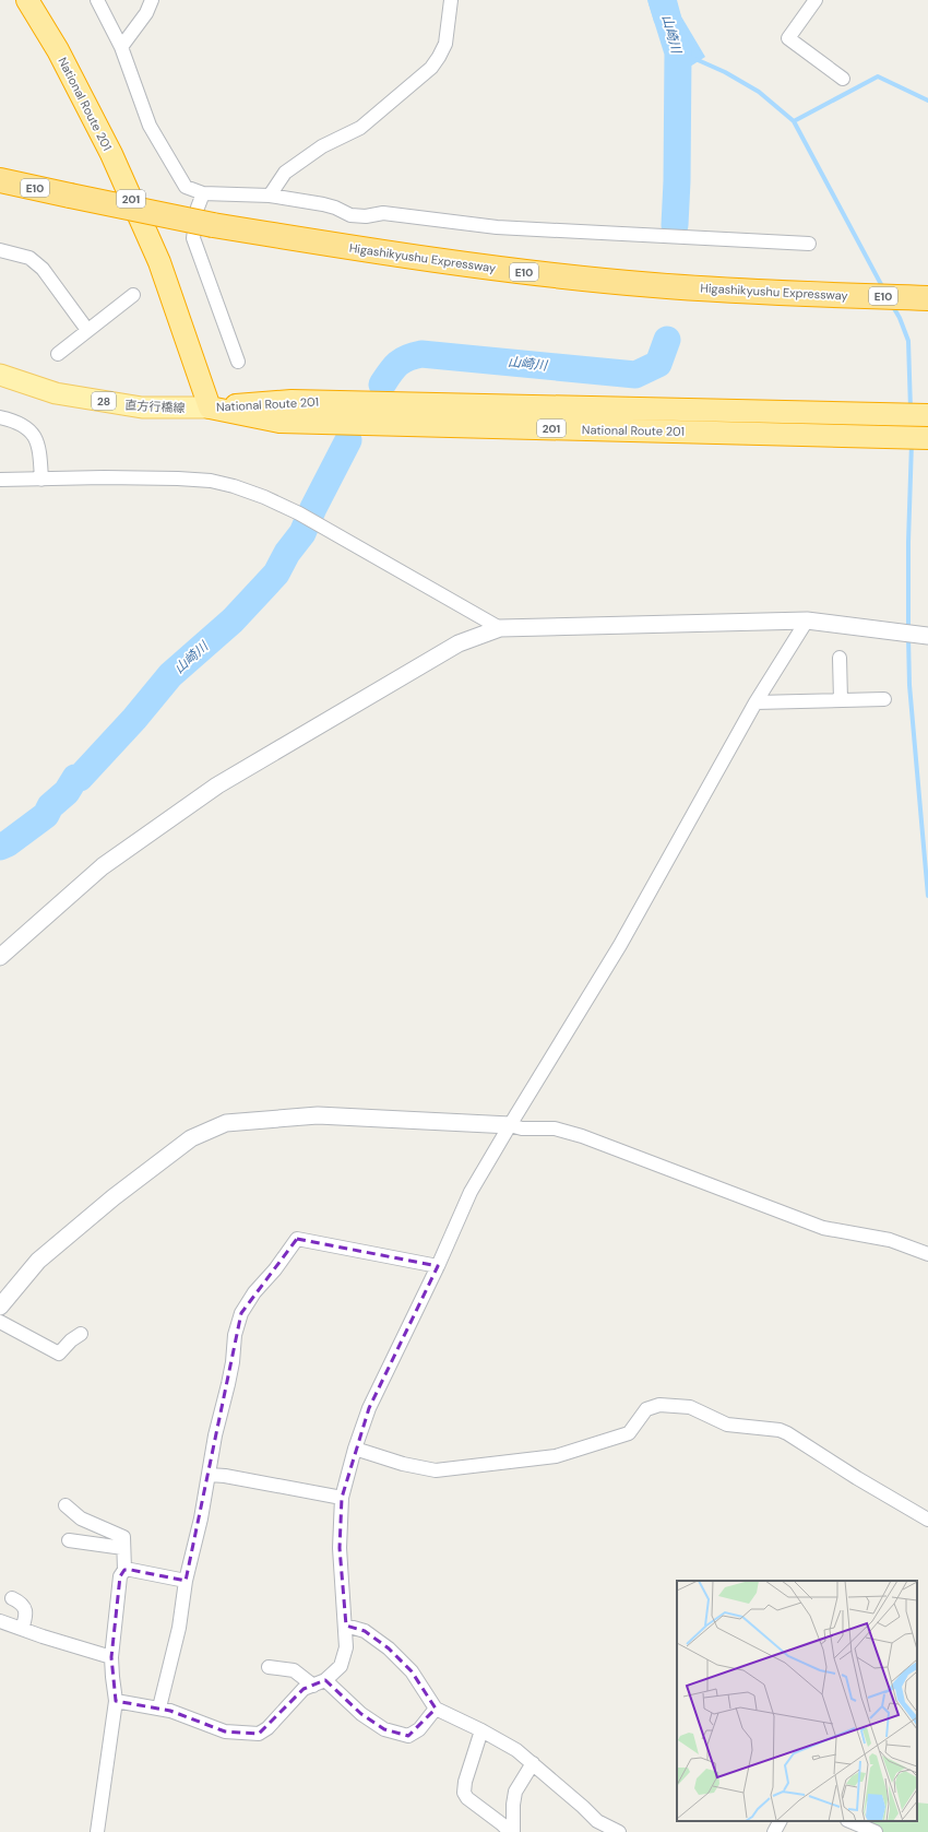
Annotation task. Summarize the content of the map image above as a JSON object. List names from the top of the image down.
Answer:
{
  "streets": {
    "highway": [
      "National Route 201",
      "E10",
      "201",
      "Higashikyushu Expressway"
    ],
    "main road": ["28", "直方行橋線"]
  },
  "crossings": [
    ["National Route 201", "直方行橋線"]
  ],
  "water": ["山崎川"]
}
